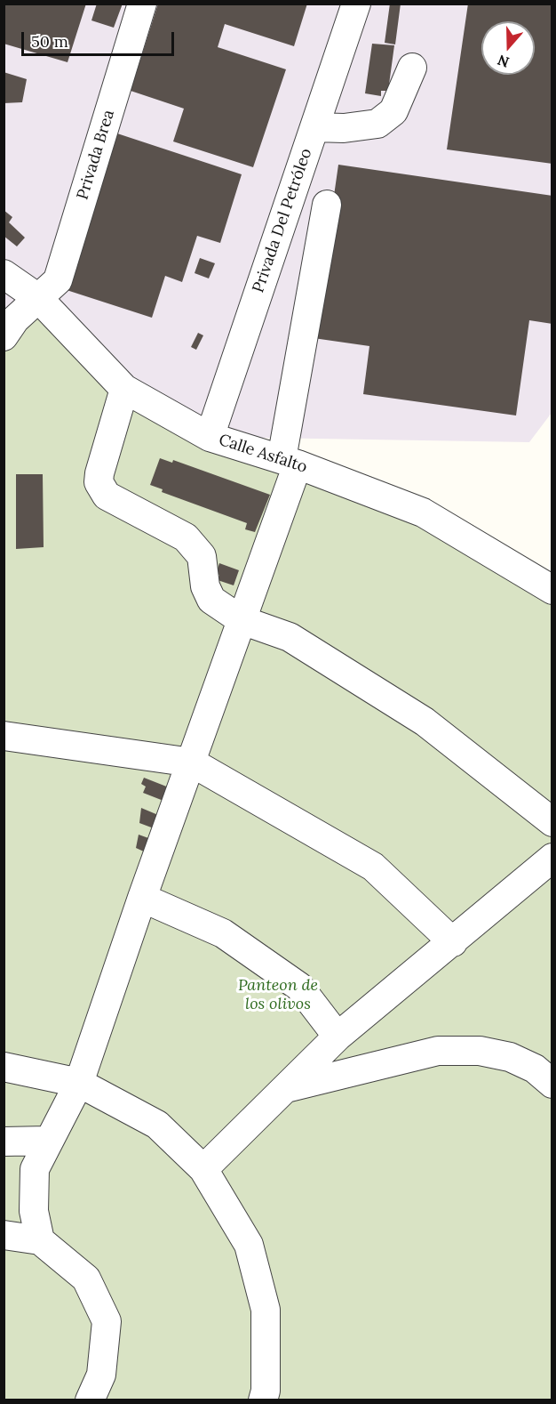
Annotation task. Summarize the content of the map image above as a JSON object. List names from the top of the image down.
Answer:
{
  "streets": {
    "street": ["Privada Brea", "Privada Del Petróleo", "Calle Asfalto"]
  },
  "crossings": [
    ["Privada Brea", "Calle Asfalto"],
    ["Privada Del Petróleo", "Calle Asfalto"]
  ],
  "parks": ["Panteon de los olivos"],
  "scale_bar": "50 m",
  "north": "bottom"
}
